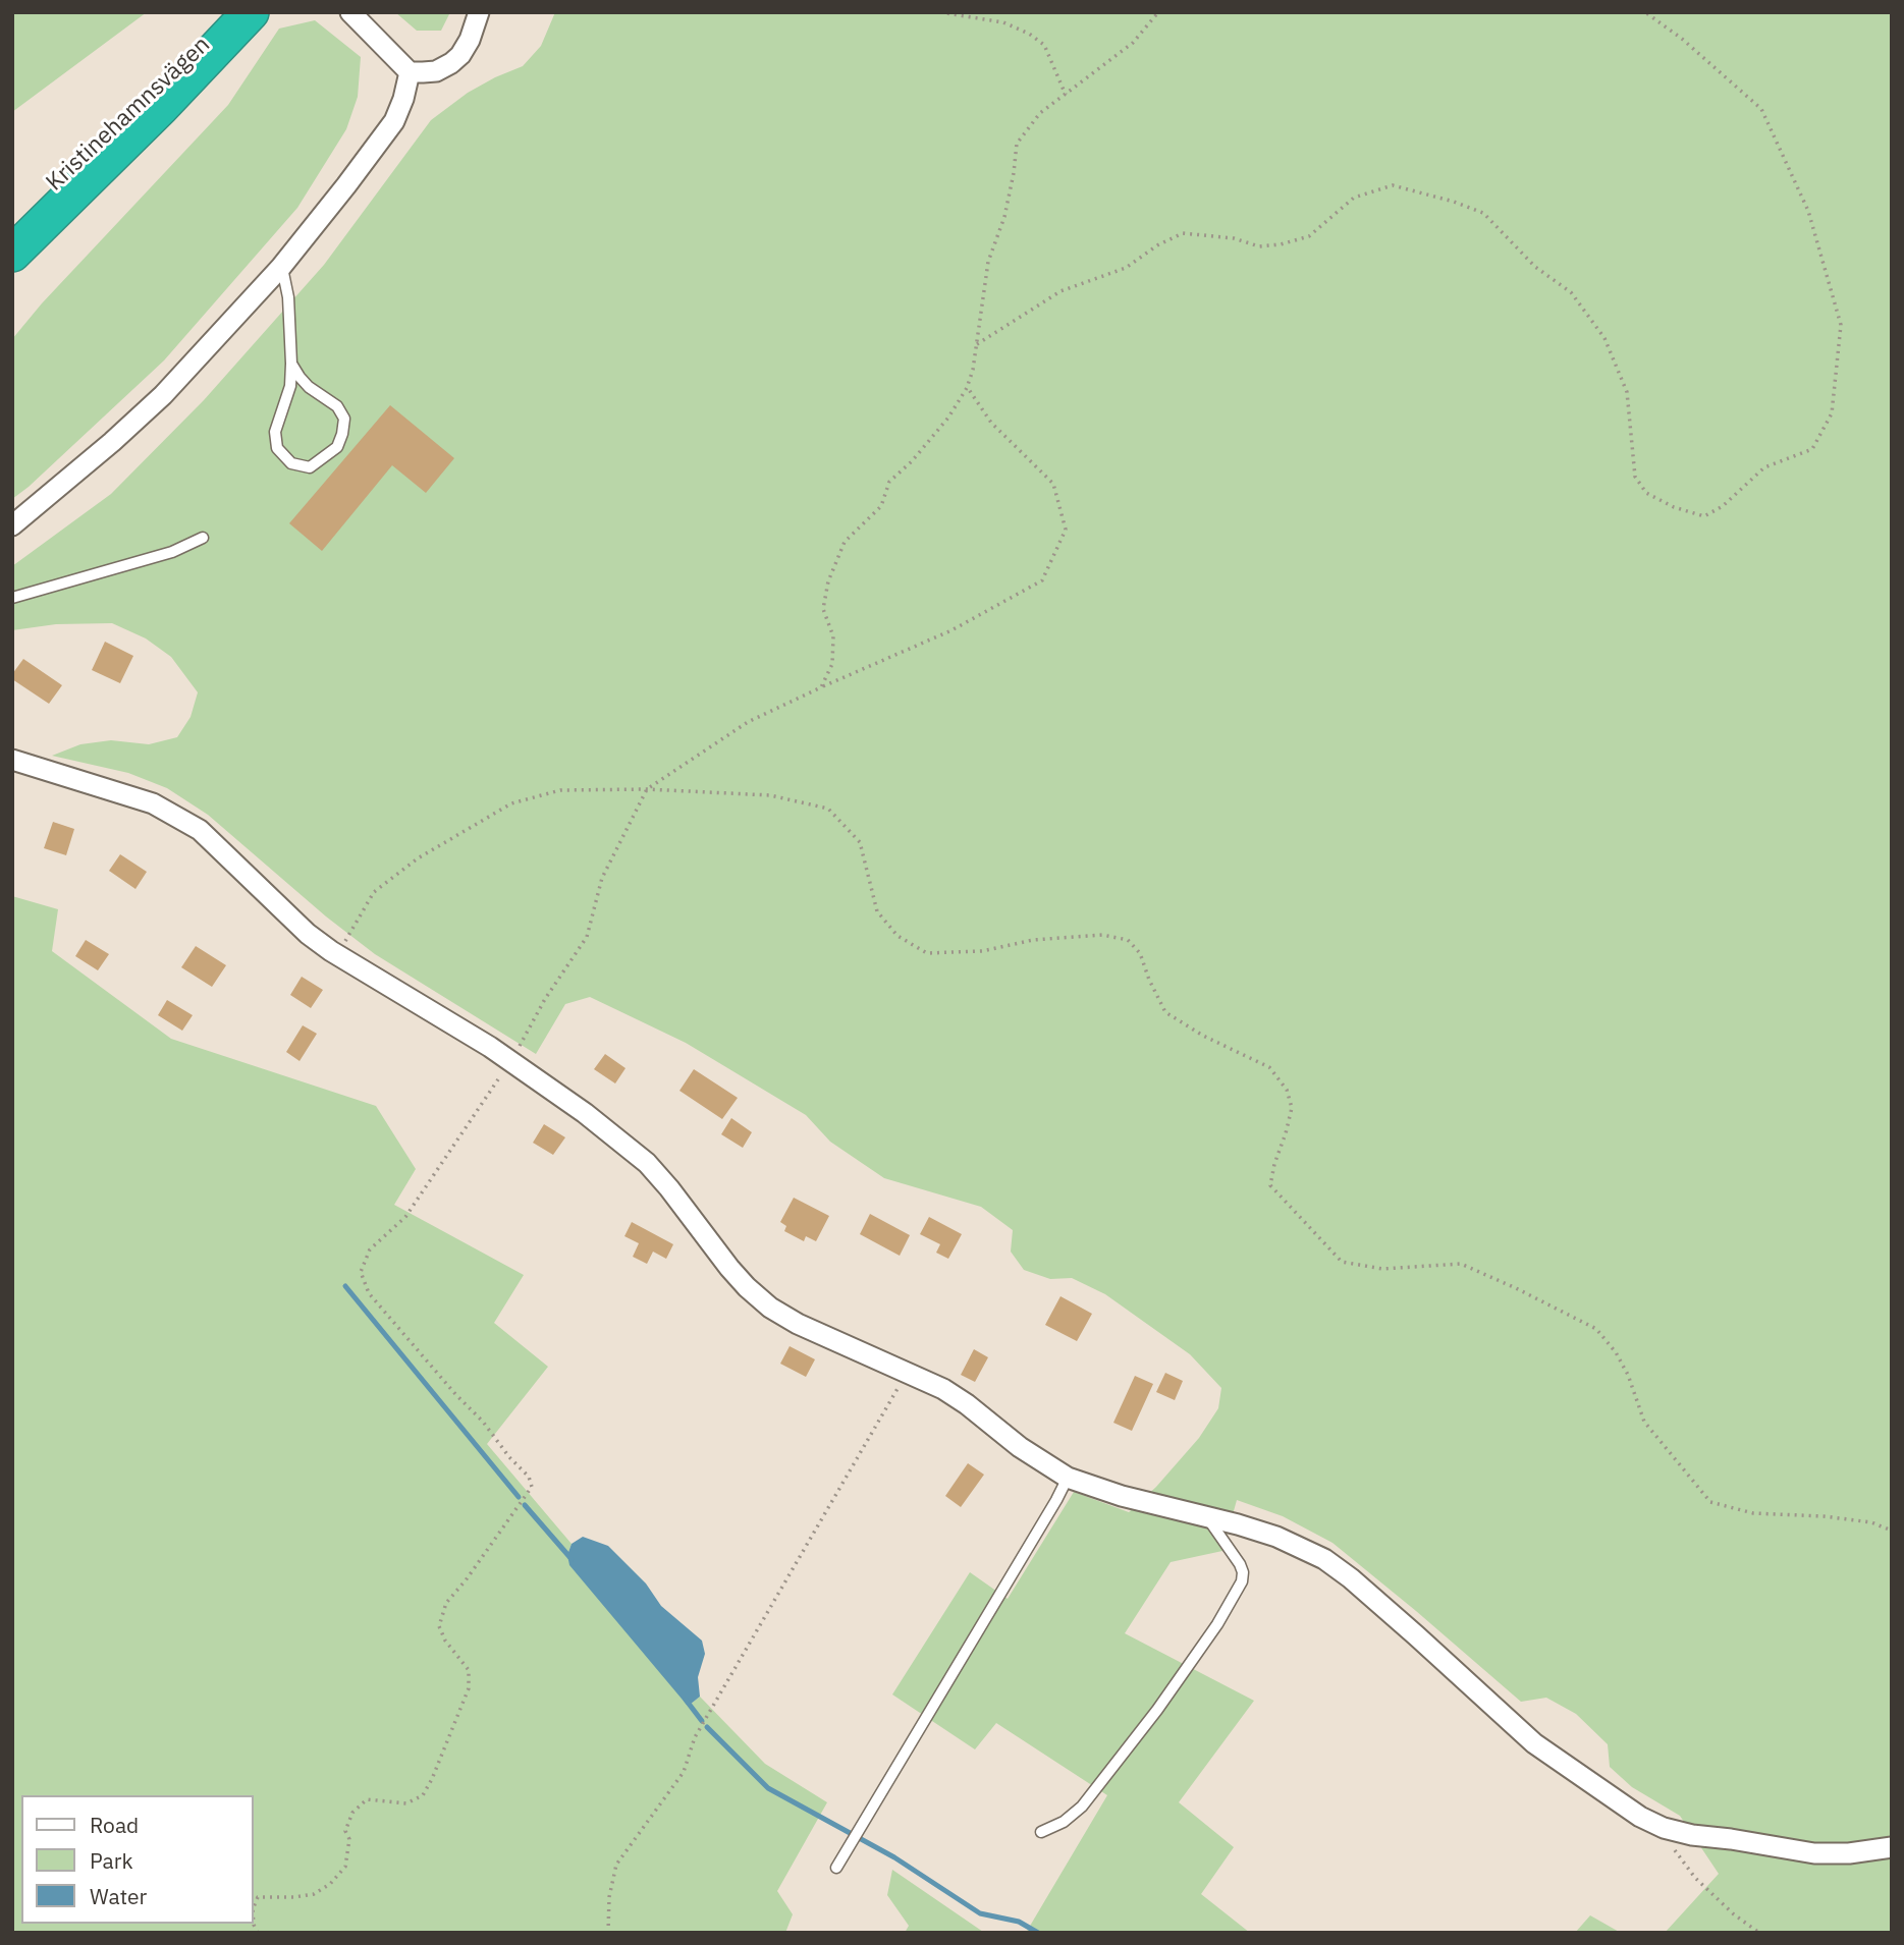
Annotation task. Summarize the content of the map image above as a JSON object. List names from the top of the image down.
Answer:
{
  "streets": {
    "highway": ["Kristinehamnsvägen"]
  },
  "legend": ["Road", "Park", "Water"]
}
